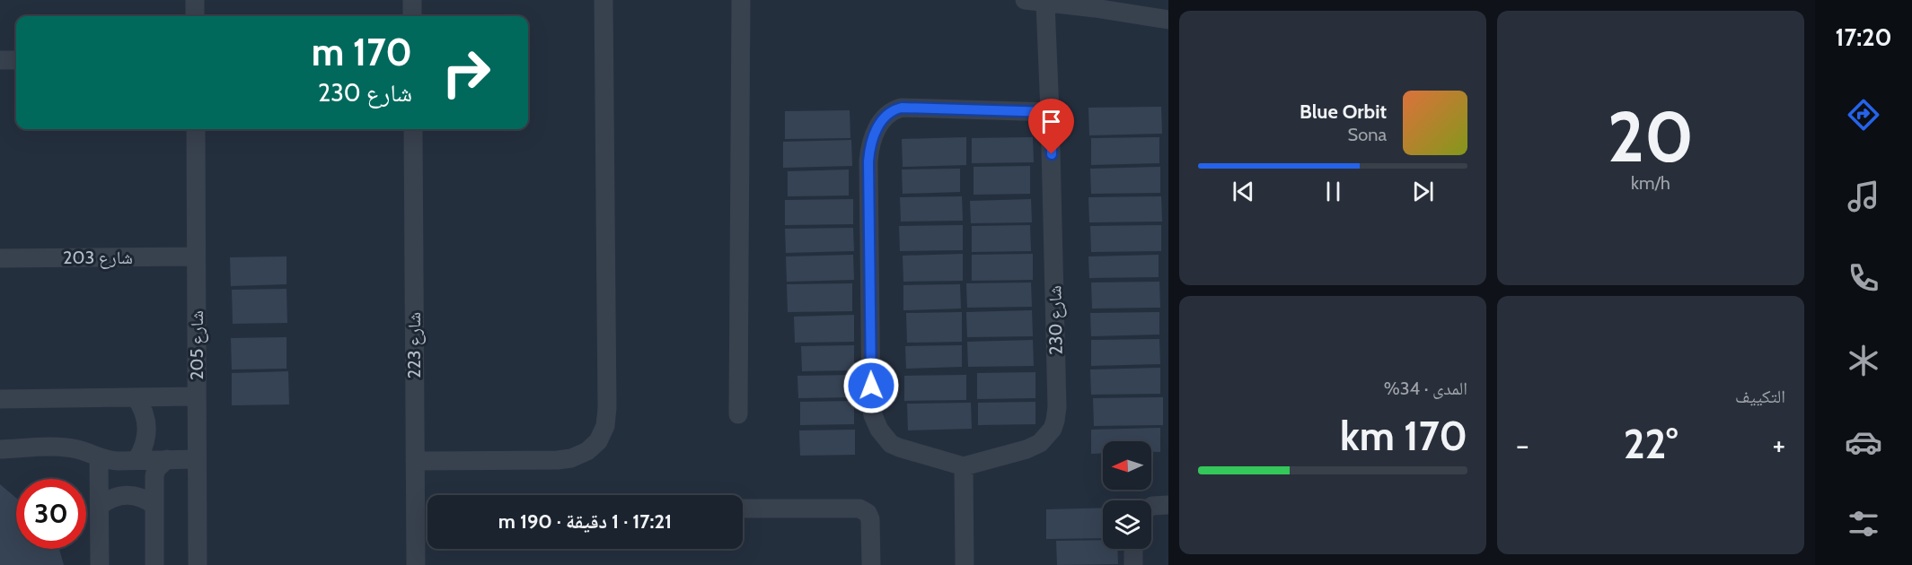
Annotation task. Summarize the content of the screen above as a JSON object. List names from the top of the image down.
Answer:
{
  "streets": {
    "street": [
      "شارع 203",
      "شارع 230",
      "شارع 205",
      "شارع 223"
    ]
  },
  "crossings": [
    ["شارع 203", "شارع 205"]
  ],
  "north": "left",
  "page": {
    "tabs": "17:20",
    "tile": [
      ["20", "km/h"],
      "التكييف",
      ["المدى · 34%", "170 km"]
    ],
    "turn": ["170 m", "شارع 230"],
    "song": ["Blue Orbit", "Sona"],
    "heat": ["−", "22°", "+"],
    "limit": "30",
    "trip": "17:21 · 1 دقيقة · 190 m"
  }
}
